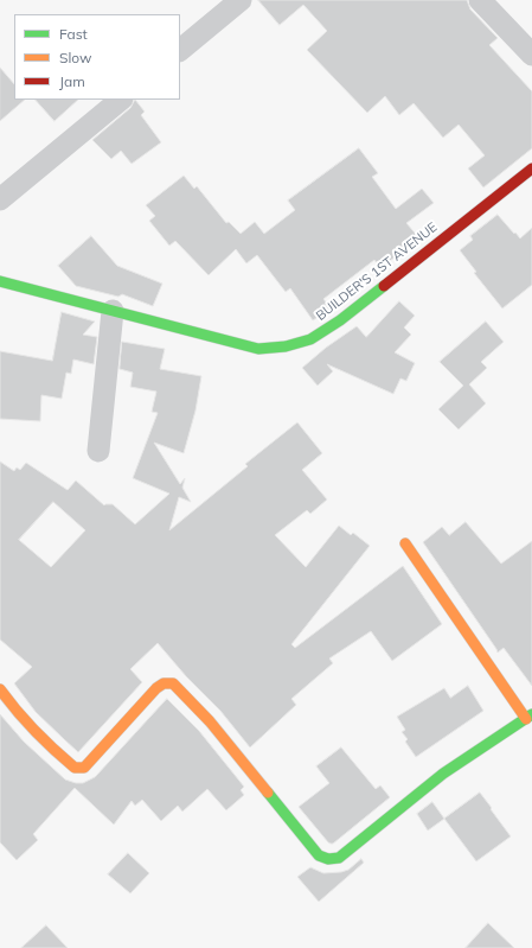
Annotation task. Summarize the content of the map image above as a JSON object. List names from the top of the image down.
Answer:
{
  "streets": {
    "street": ["BUILDER'S 1ST AVENUE"]
  },
  "legend": ["Fast", "Slow", "Jam"]
}
